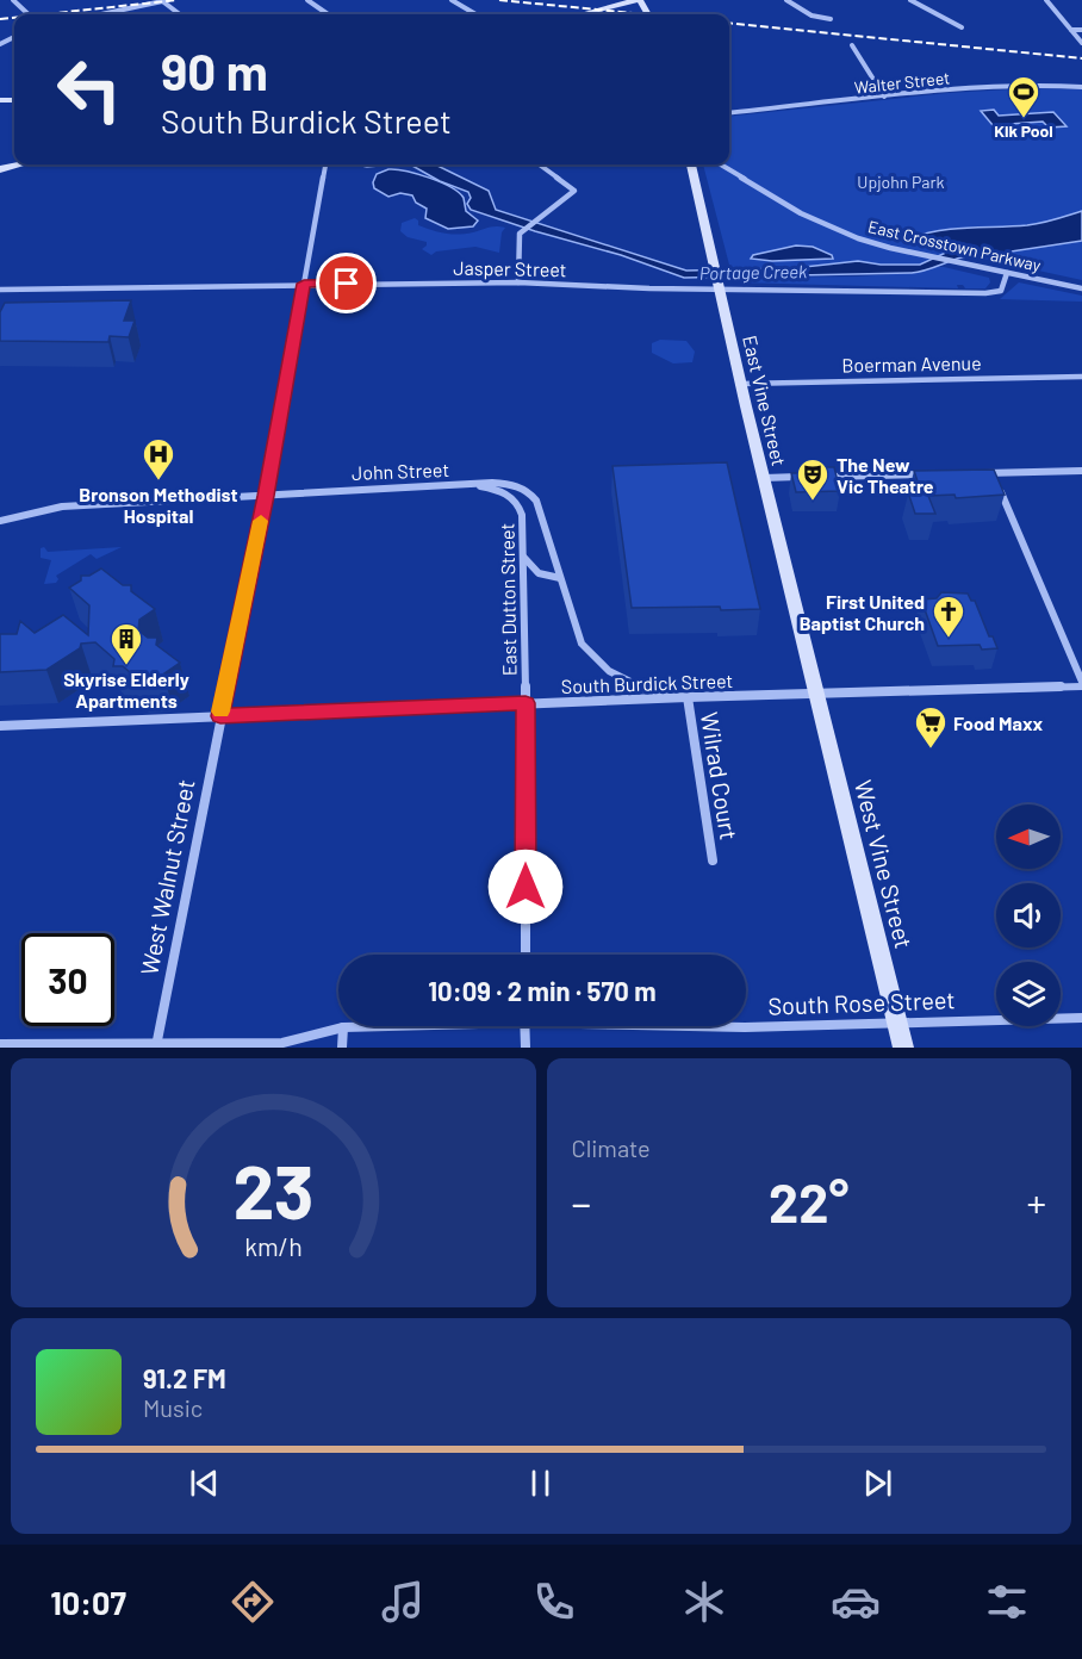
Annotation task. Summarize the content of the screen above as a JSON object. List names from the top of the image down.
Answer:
{
  "streets": {
    "street": [
      "Walter Street",
      "East Crosstown Parkway",
      "Jasper Street",
      "Boerman Avenue",
      "East Vine Street",
      "John Street",
      "East Dutton Street",
      "South Burdick Street",
      "Wilrad Court",
      "West Vine Street",
      "West Walnut Street",
      "South Rose Street"
    ]
  },
  "crossings": [
    ["East Crosstown Parkway", "Jasper Street"],
    ["Jasper Street", "East Vine Street"],
    ["Jasper Street", "West Walnut Street"],
    ["Boerman Avenue", "East Vine Street"],
    ["East Vine Street", "South Burdick Street"],
    ["East Vine Street", "West Vine Street"],
    ["John Street", "East Dutton Street"],
    ["John Street", "South Burdick Street"],
    ["John Street", "West Walnut Street"],
    ["East Dutton Street", "South Burdick Street"],
    ["South Burdick Street", "Wilrad Court"],
    ["South Burdick Street", "West Vine Street"],
    ["South Burdick Street", "West Walnut Street"],
    ["West Vine Street", "South Rose Street"],
    ["West Walnut Street", "South Rose Street"]
  ],
  "water": ["Portage Creek"],
  "parks": ["Upjohn Park"],
  "places": {
    "sports": ["Kik Pool"],
    "hospital": ["Bronson Methodist Hospital"],
    "theatre": ["The New Vic Theatre"],
    "church": ["First United Baptist Church"],
    "building": ["Skyrise Elderly Apartments"],
    "supermarket": ["Food Maxx"]
  },
  "north": "left",
  "page": {
    "turn": ["90 m", "South Burdick Street"],
    "limit": "30",
    "trip": "10:09 · 2 min · 570 m",
    "tile": "Climate",
    "heat": ["−", "22°", "+"],
    "song": ["91.2 FM", "Music"],
    "tabs": "10:07",
    "gauge": ["23", "km/h"]
  }
}
